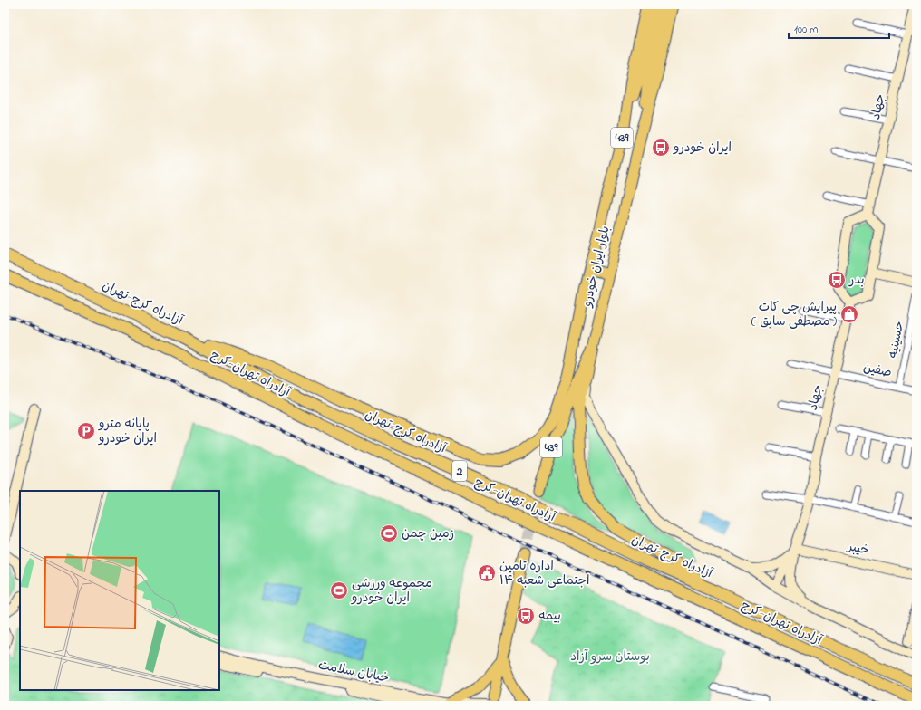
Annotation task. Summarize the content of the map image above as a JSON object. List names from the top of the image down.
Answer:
{
  "streets": {
    "highway": ["آزادراه کرج-تهران", "آزادراه تهران-کرج", "2"],
    "main road": ["439", "بلوار ایران خودرو"],
    "street": [
      "جهاد",
      "حسینیه",
      "صفین",
      "خیبر",
      "خیابان سلامت"
    ]
  },
  "crossings": [
    ["جهاد", "صفین"],
    ["جهاد", "خیبر"],
    ["حسینیه", "صفین"]
  ],
  "parks": ["بوستان سرو آزاد"],
  "places": {
    "bus stop": ["ایران خودرو", "بدر", "بیمه"],
    "shop": ["پیرایش چی کات ( مصطفی سابق )"],
    "parking": ["پایانه مترو ایران خودرو"],
    "sports": ["زمین چمن", "مجموعه ورزشی ایران خودرو"],
    "public building": ["اداره تامین اجتماعی شعبه ۱۴"]
  },
  "scale_bar": "100 m"
}
